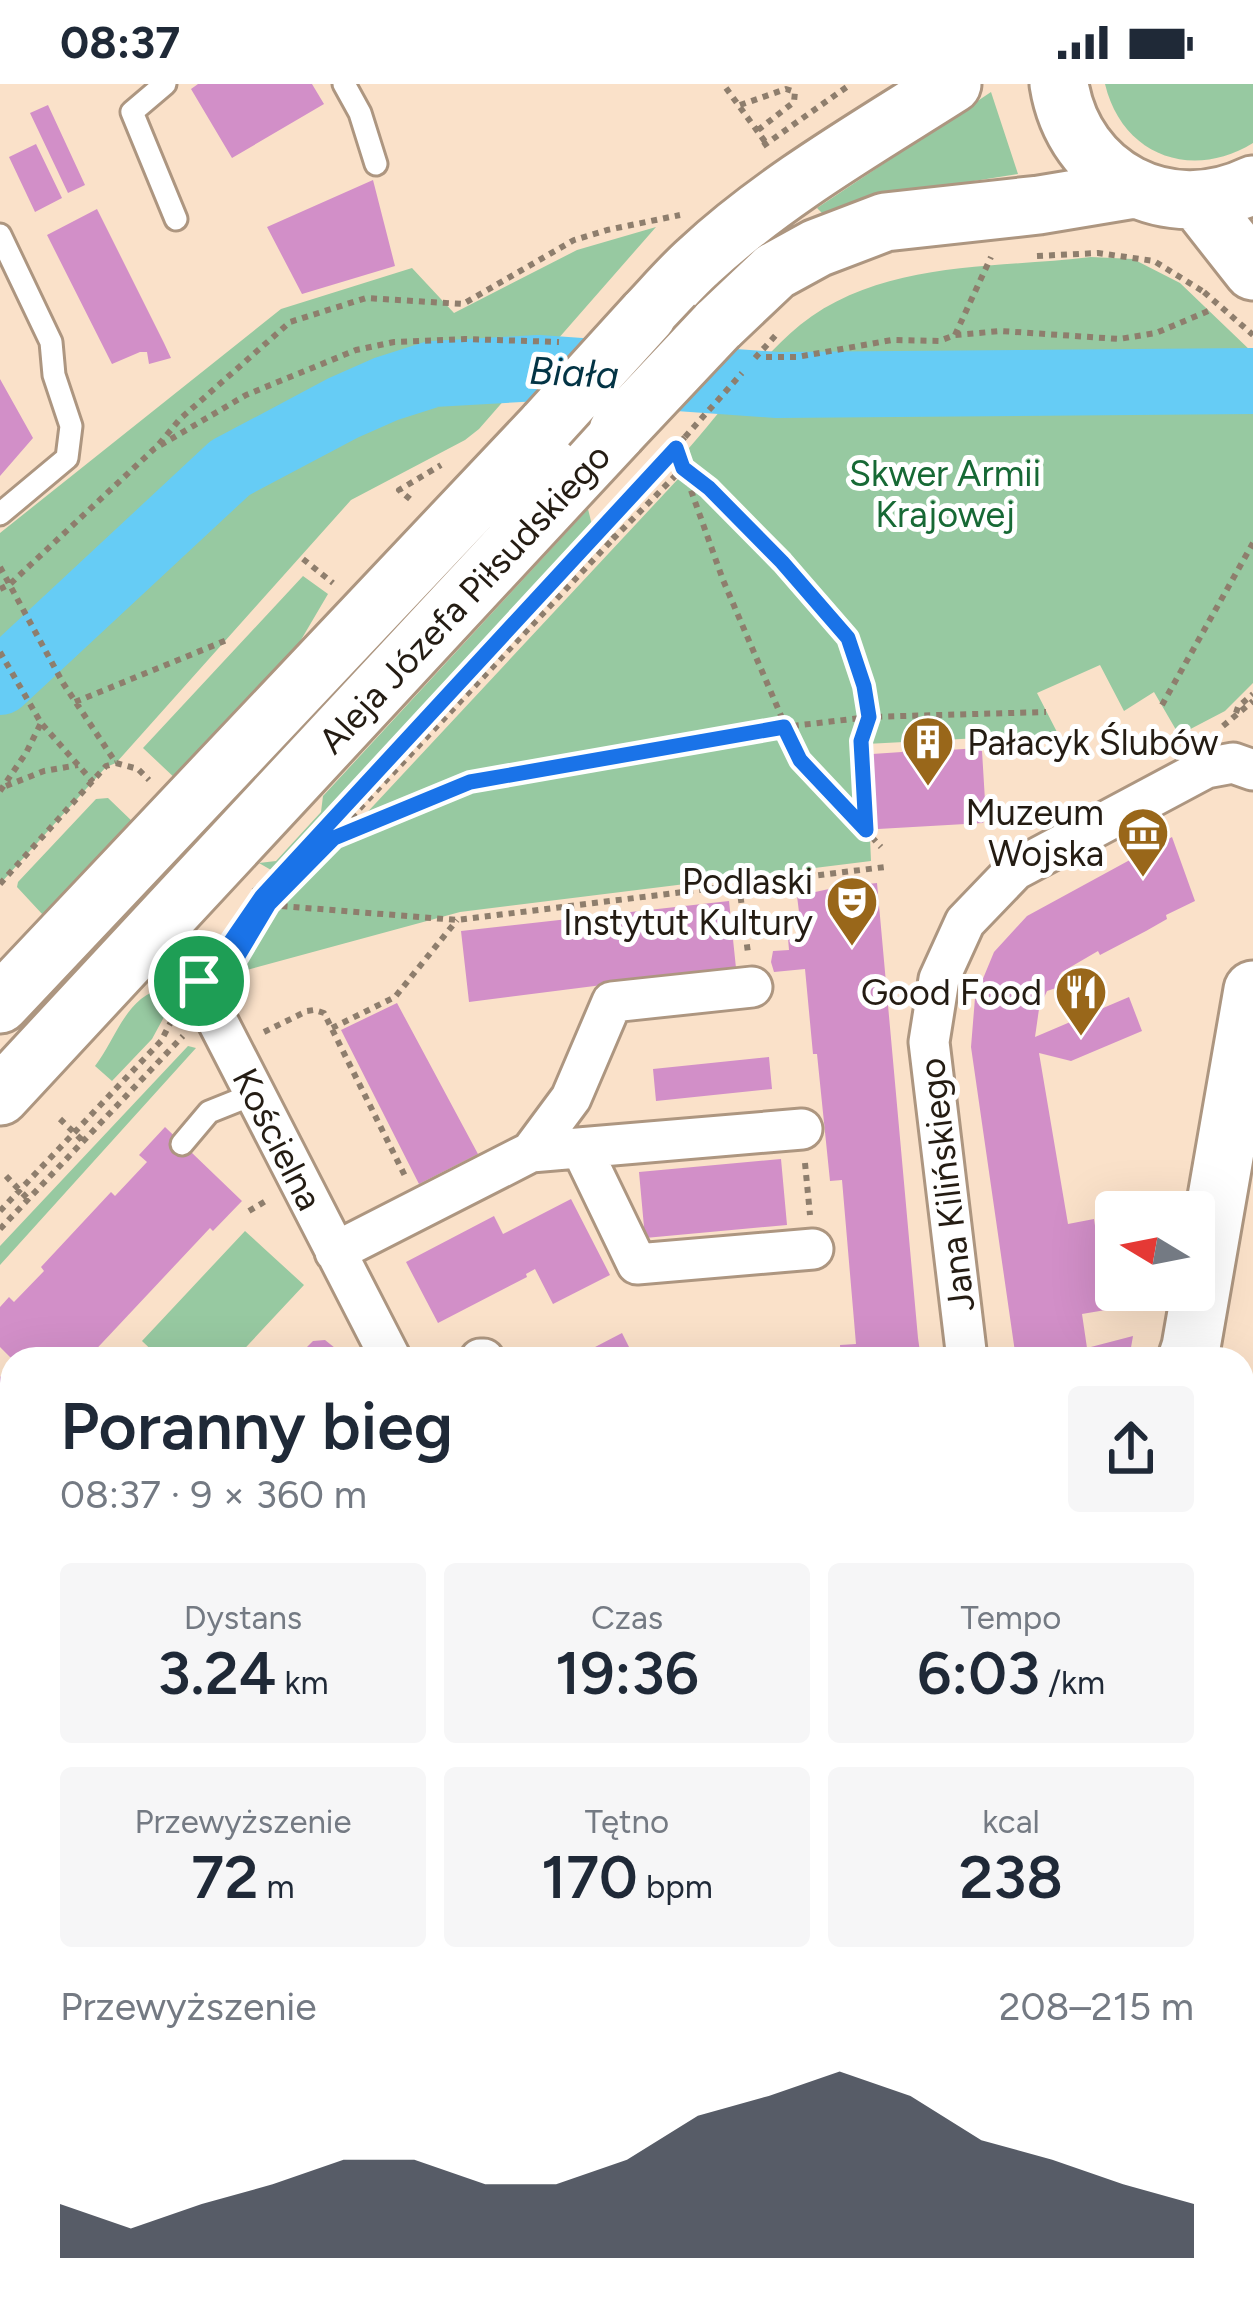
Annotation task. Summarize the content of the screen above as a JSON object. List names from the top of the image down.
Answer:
{
  "streets": {
    "main road": ["Aleja Józefa Piłsudskiego"],
    "street": ["Kościelna", "Jana Kilińskiego"]
  },
  "crossings": [
    ["Aleja Józefa Piłsudskiego", "Kościelna"]
  ],
  "water": ["Biała"],
  "parks": ["Skwer Armii Krajowej"],
  "places": {
    "building": ["Pałacyk Ślubów"],
    "museum": ["Muzeum Wojska"],
    "theatre": ["Podlaski Instytut Kultury"],
    "restaurant": ["Good Food"]
  },
  "north": "left",
  "page": {
    "status": "08:37",
    "heading": ["Poranny bieg", "08:37 · 9 × 360 m"],
    "stats": [
      ["Dystans", "3.24 km"],
      ["Czas", "19:36"],
      ["Tempo", "6:03 /km"],
      ["Przewyższenie", "72 m"],
      ["Tętno", "170 bpm"],
      ["kcal", "238"]
    ],
    "chart": ["Przewyższenie", "208–215 m"]
  }
}
